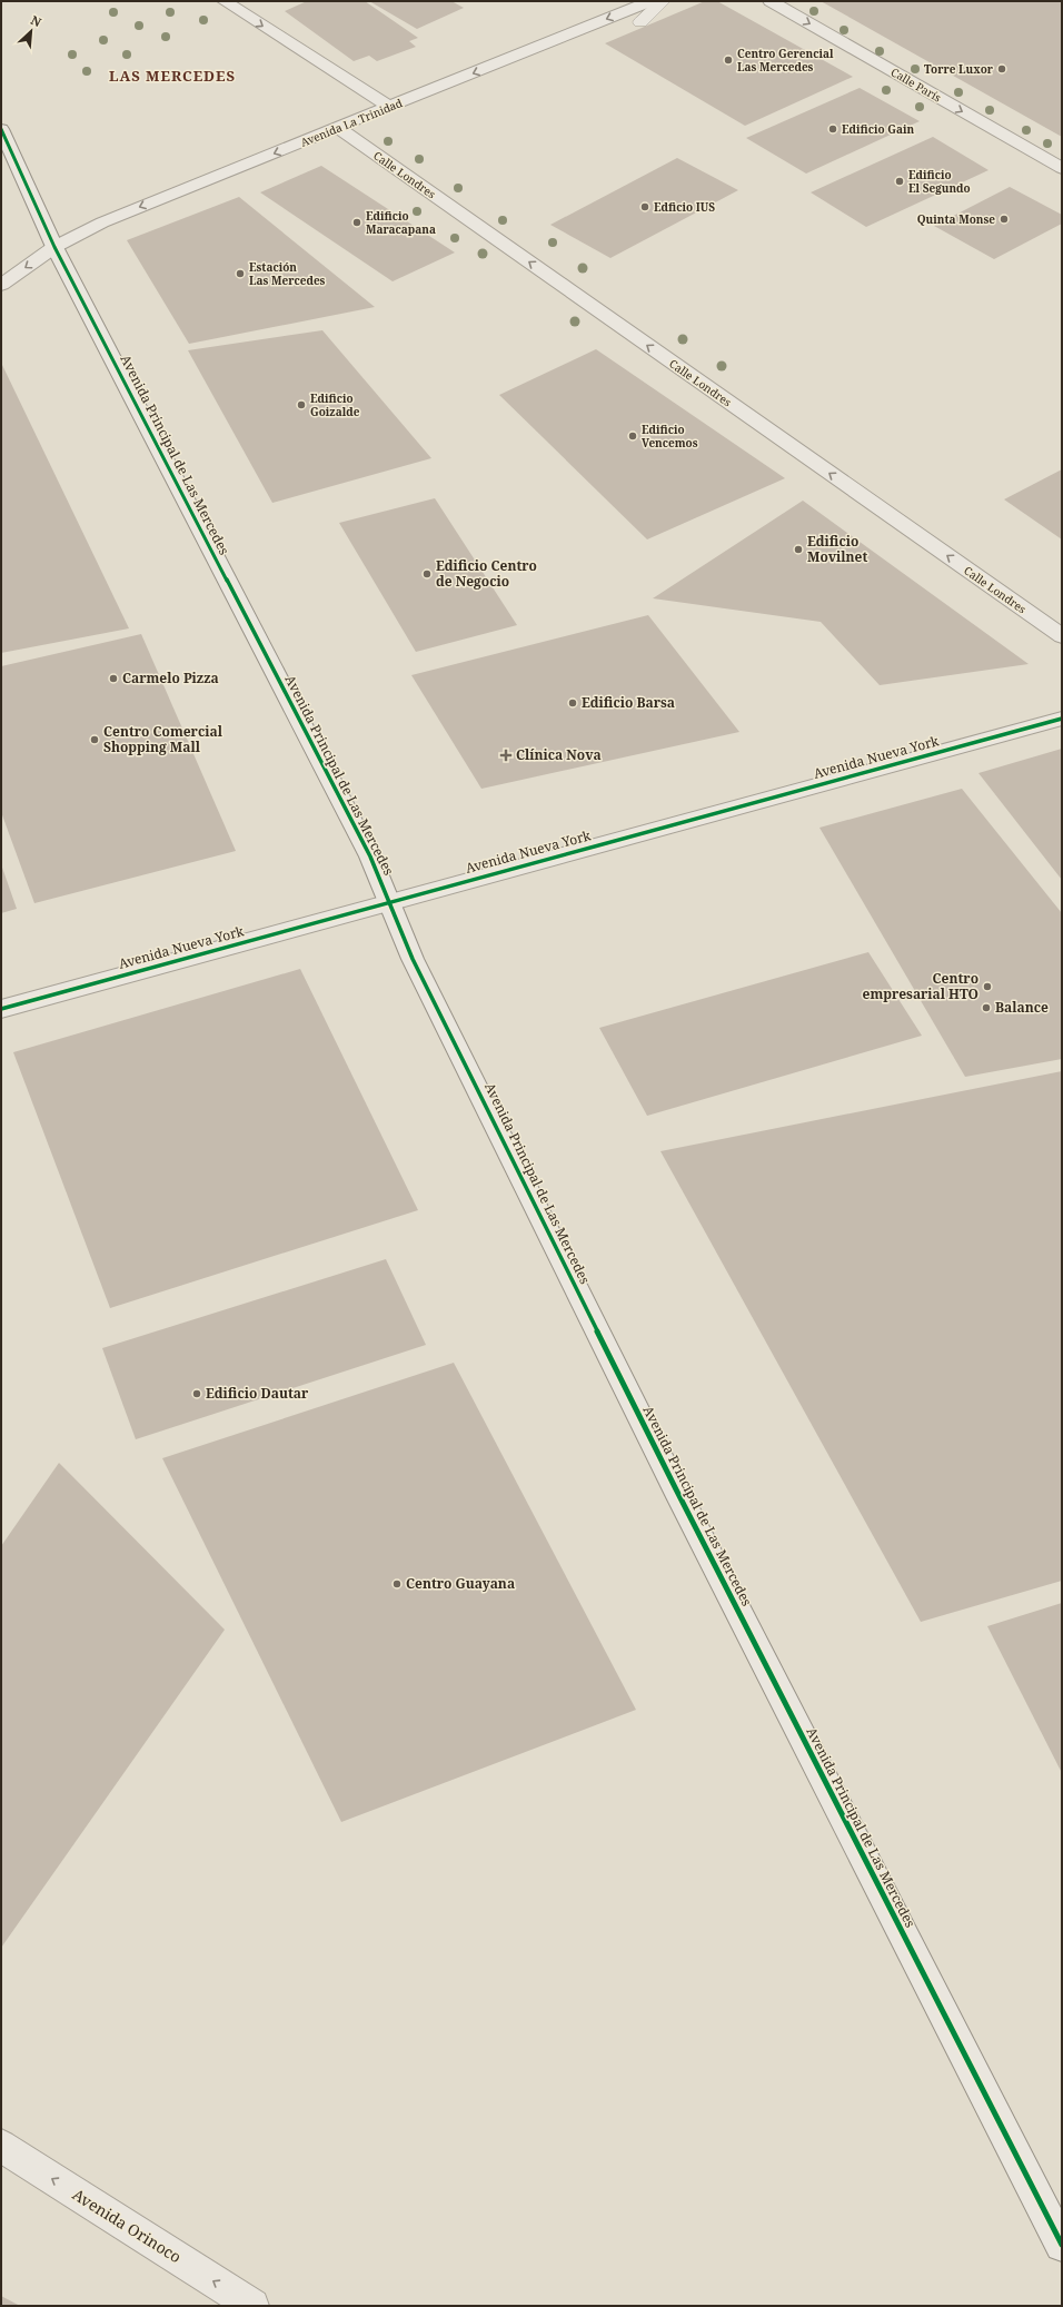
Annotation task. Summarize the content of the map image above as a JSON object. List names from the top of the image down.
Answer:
{
  "streets": {
    "street": [
      "Calle París",
      "Avenida La Trinidad",
      "Calle Londres",
      "Avenida Principal de Las Mercedes",
      "Avenida Nueva York",
      "Avenida Orinoco"
    ]
  },
  "crossings": [
    ["Avenida La Trinidad", "Calle Londres"],
    ["Avenida La Trinidad", "Avenida Principal de Las Mercedes"],
    ["Avenida Principal de Las Mercedes", "Avenida Nueva York"]
  ],
  "one_way": [
    "Calle París",
    "Avenida La Trinidad",
    "Calle Londres",
    "Avenida Orinoco"
  ],
  "districts": ["LAS MERCEDES"],
  "places": {
    "other": [
      "Centro Gerencial Las Mercedes",
      "Torre Luxor",
      "Edificio Gain",
      "Edificio El Segundo",
      "Edficio IUS",
      "Quinta Monse",
      "Edificio Maracapana",
      "Estación Las Mercedes",
      "Edificio Goizalde",
      "Edificio Vencemos",
      "Edificio Movilnet",
      "Edificio Centro de Negocio",
      "Carmelo Pizza",
      "Edificio Barsa",
      "Centro Comercial Shopping Mall",
      "Centro empresarial HTO",
      "Balance",
      "Edificio Dautar",
      "Centro Guayana"
    ],
    "health": ["Clínica Nova"]
  },
  "north": "top right"
}
